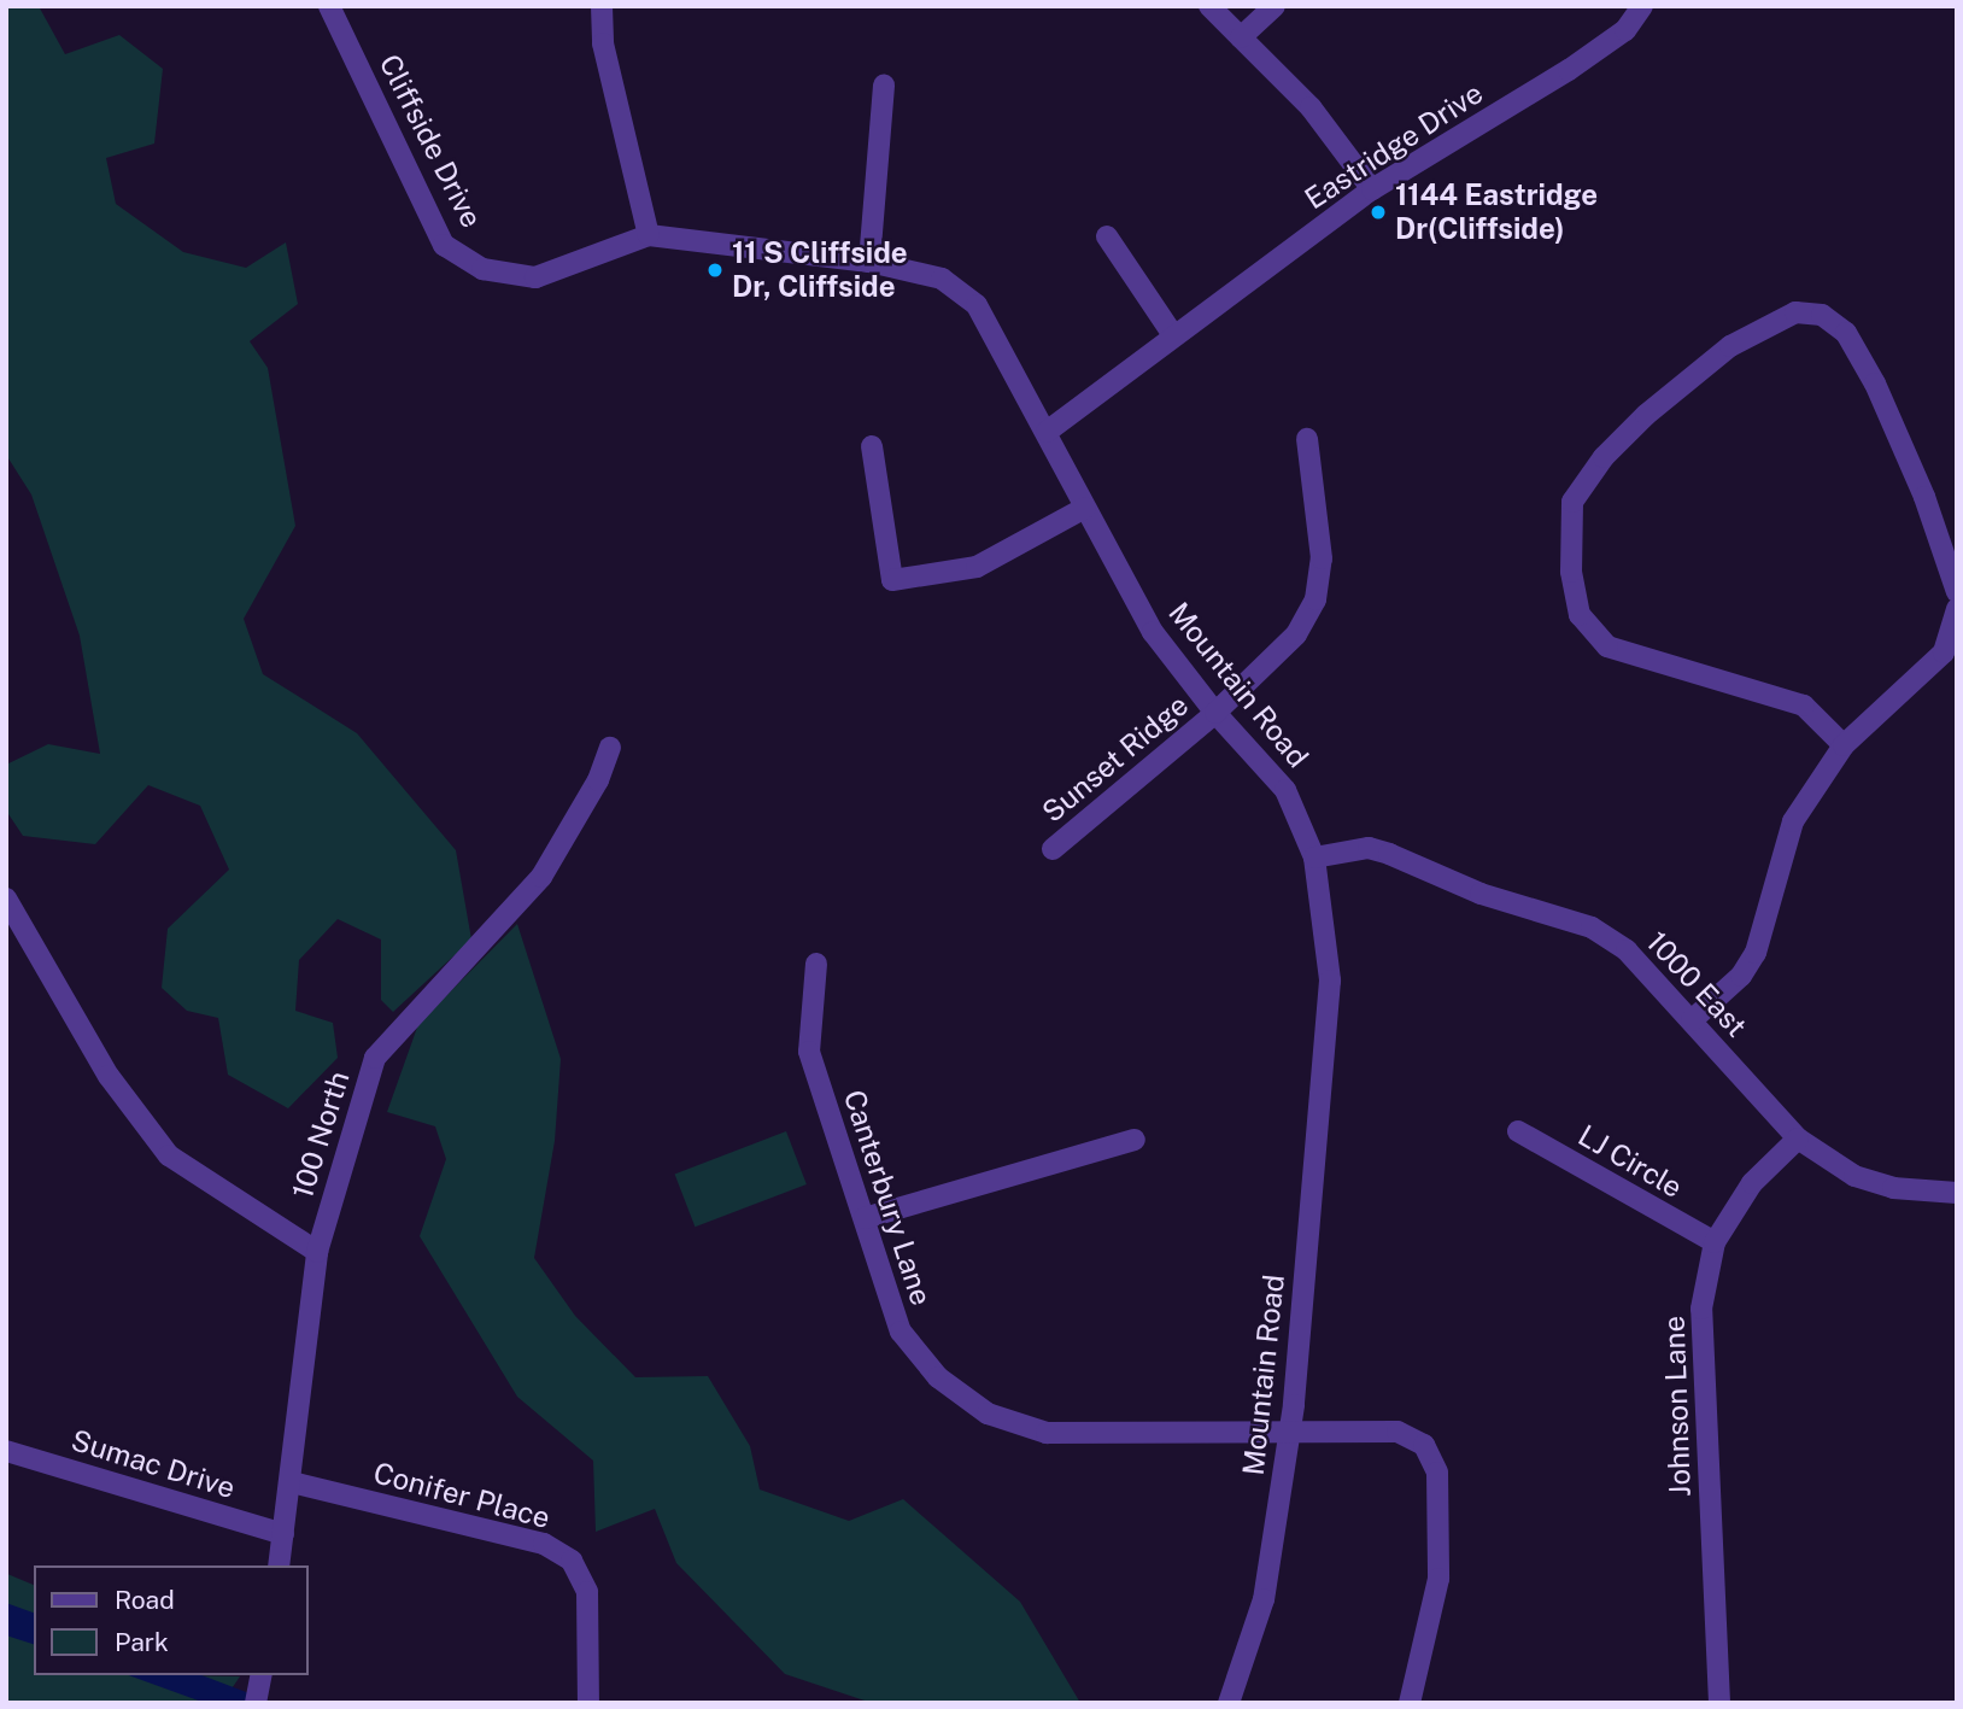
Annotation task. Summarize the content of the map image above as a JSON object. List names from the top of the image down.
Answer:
{
  "streets": {
    "street": [
      "Cliffside Drive",
      "Eastridge Drive",
      "Mountain Road",
      "Sunset Ridge",
      "1000 East",
      "100 North",
      "LJ Circle",
      "Canterbury Lane",
      "Johnson Lane",
      "Sumac Drive",
      "Conifer Place"
    ]
  },
  "crossings": [
    ["Cliffside Drive", "Mountain Road"],
    ["Eastridge Drive", "Mountain Road"],
    ["Mountain Road", "Sunset Ridge"],
    ["Mountain Road", "1000 East"],
    ["Mountain Road", "Canterbury Lane"],
    ["1000 East", "Johnson Lane"],
    ["100 North", "Sumac Drive"],
    ["100 North", "Conifer Place"],
    ["LJ Circle", "Johnson Lane"]
  ],
  "places": ["1144 Eastridge Dr(Cliffside)", "11 S Cliffside Dr, Cliffside"],
  "legend": ["Road", "Park"]
}
